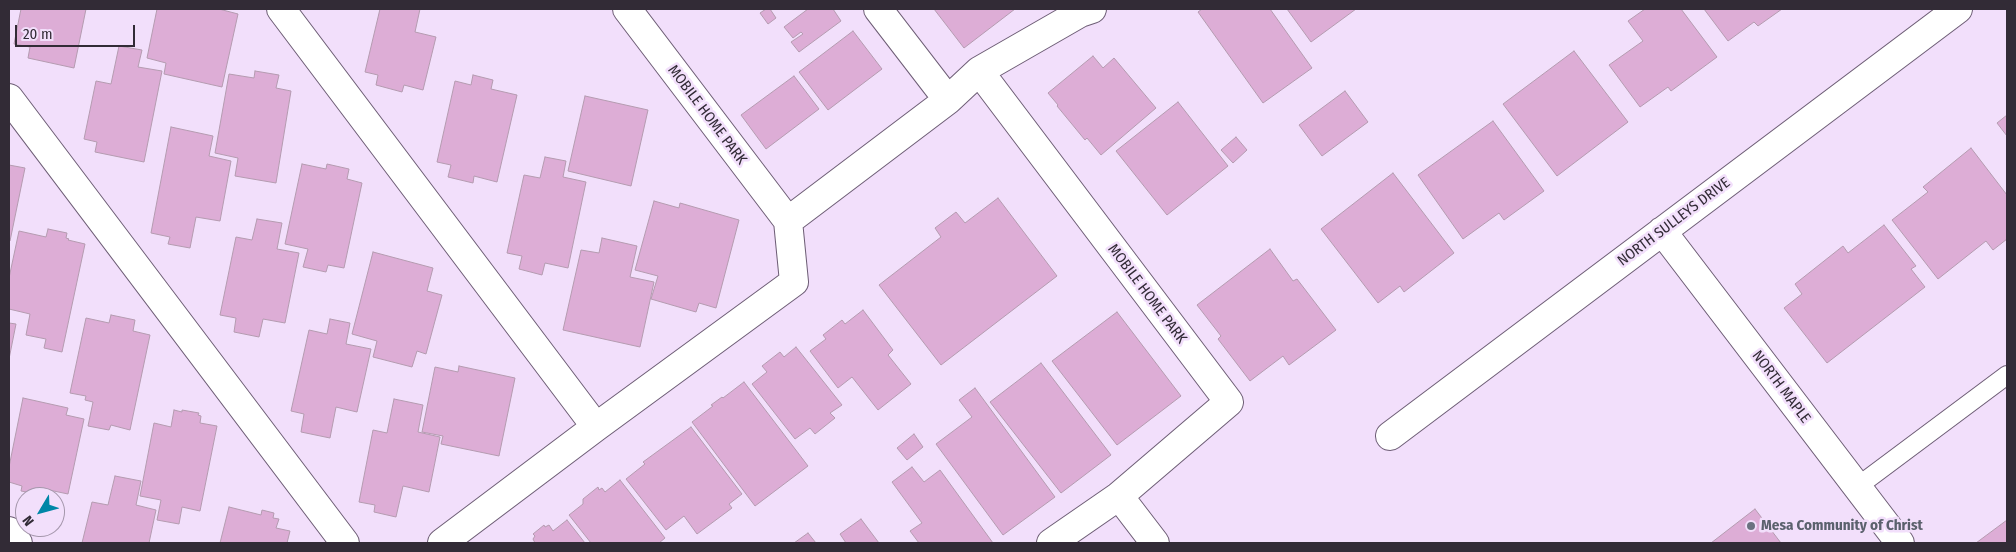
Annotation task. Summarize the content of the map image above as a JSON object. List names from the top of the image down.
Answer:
{
  "streets": {
    "street": ["MOBILE HOME PARK", "NORTH SULLEYS DRIVE", "NORTH MAPLE"]
  },
  "crossings": [
    ["NORTH SULLEYS DRIVE", "NORTH MAPLE"]
  ],
  "places": ["Mesa Community of Christ"],
  "scale_bar": "20 m",
  "north": "bottom left"
}
